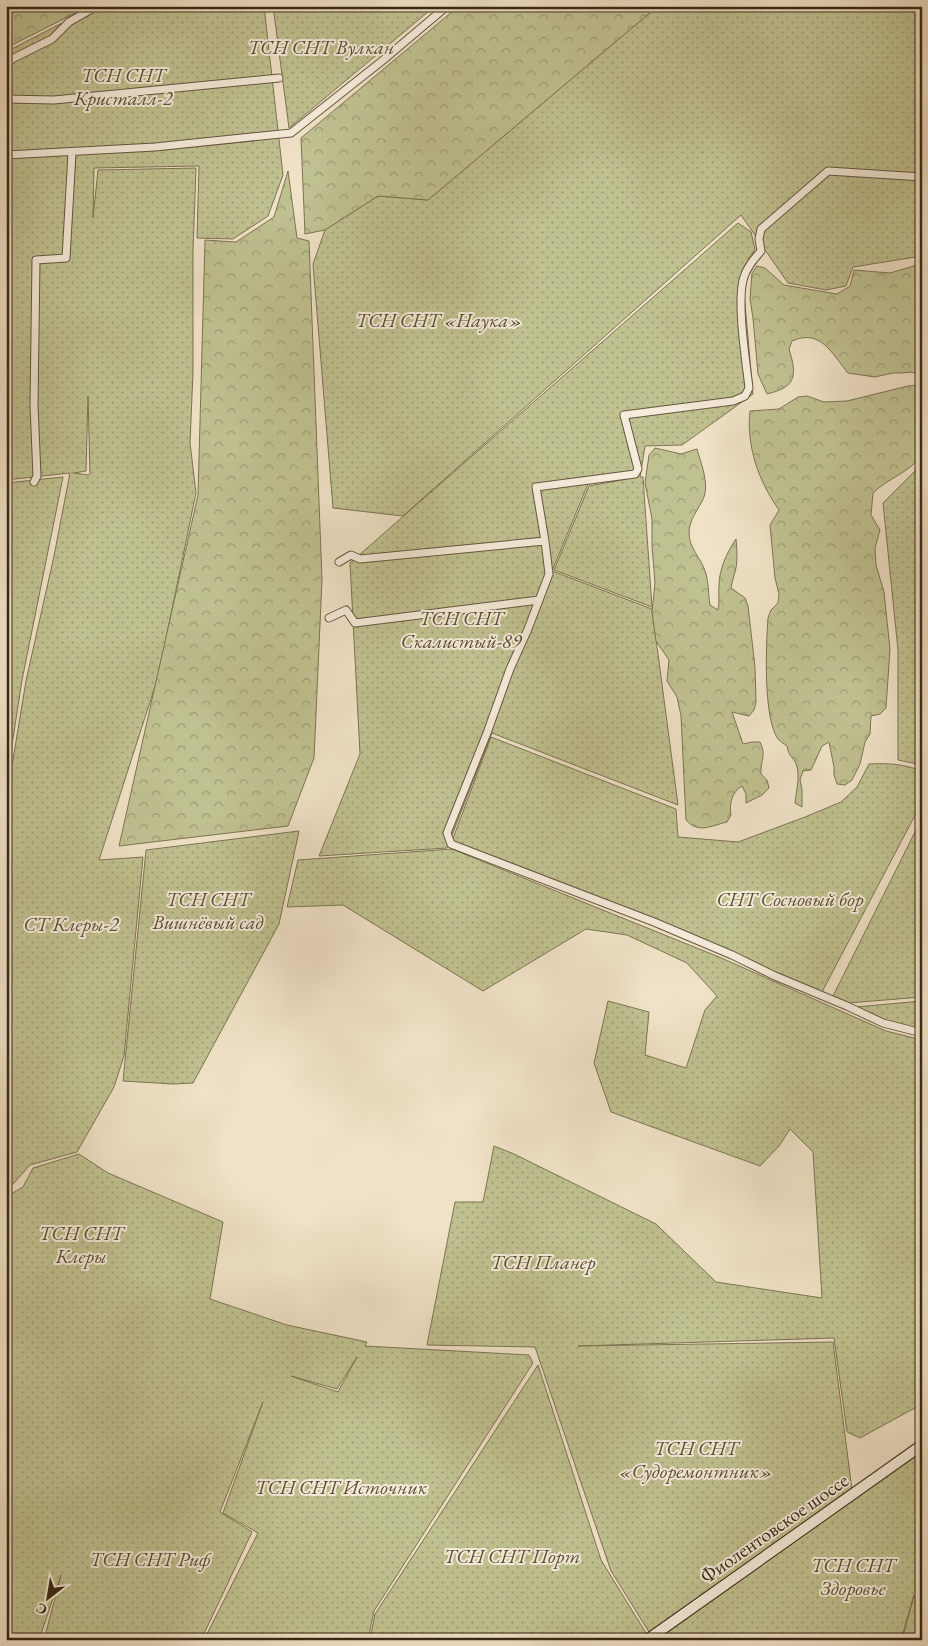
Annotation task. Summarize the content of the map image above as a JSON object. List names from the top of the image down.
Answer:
{
  "streets": {
    "main road": ["Фиолентовское шоссе"]
  },
  "parks": [
    "ТСН СНТ Вулкан",
    "ТСН СНТ Кристалл-2",
    "ТСН СНТ «Наука»",
    "ТСН СНТ Скалистый-89",
    "ТСН СНТ Вишнёвый сад",
    "СНТ Сосновый бор",
    "СТ Клеры-2",
    "ТСН СНТ Клеры",
    "ТСН Планер",
    "ТСН СНТ «Судоремонтник»",
    "ТСН СНТ Источник",
    "ТСН СНТ Порт",
    "ТСН СНТ Риф",
    "ТСН СНТ Здоровье"
  ],
  "north": "bottom left"
}
